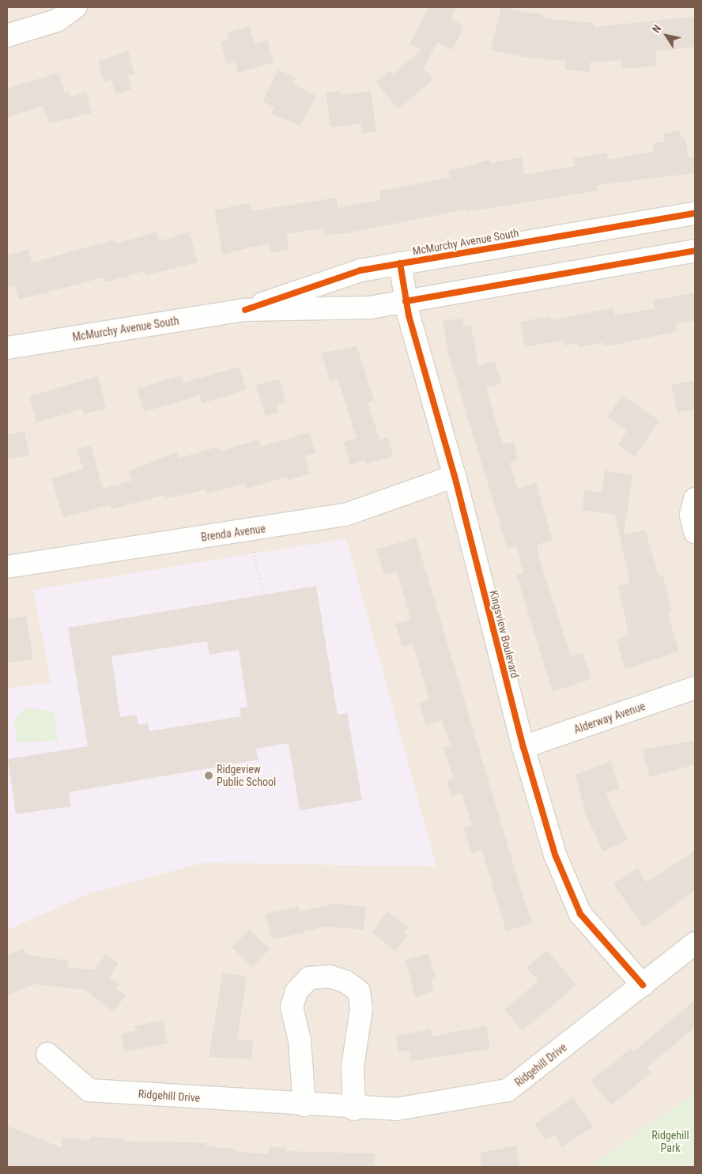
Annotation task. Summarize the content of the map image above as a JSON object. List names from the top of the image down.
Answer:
{
  "streets": {
    "street": [
      "McMurchy Avenue South",
      "Brenda Avenue",
      "Kingsview Boulevard",
      "Alderway Avenue",
      "Ridgehill Drive"
    ]
  },
  "crossings": [
    ["McMurchy Avenue South", "Kingsview Boulevard"],
    ["Brenda Avenue", "Kingsview Boulevard"],
    ["Kingsview Boulevard", "Alderway Avenue"],
    ["Kingsview Boulevard", "Ridgehill Drive"]
  ],
  "parks": ["Ridgehill Park"],
  "places": ["Ridgeview Public School"],
  "north": "top left"
}
